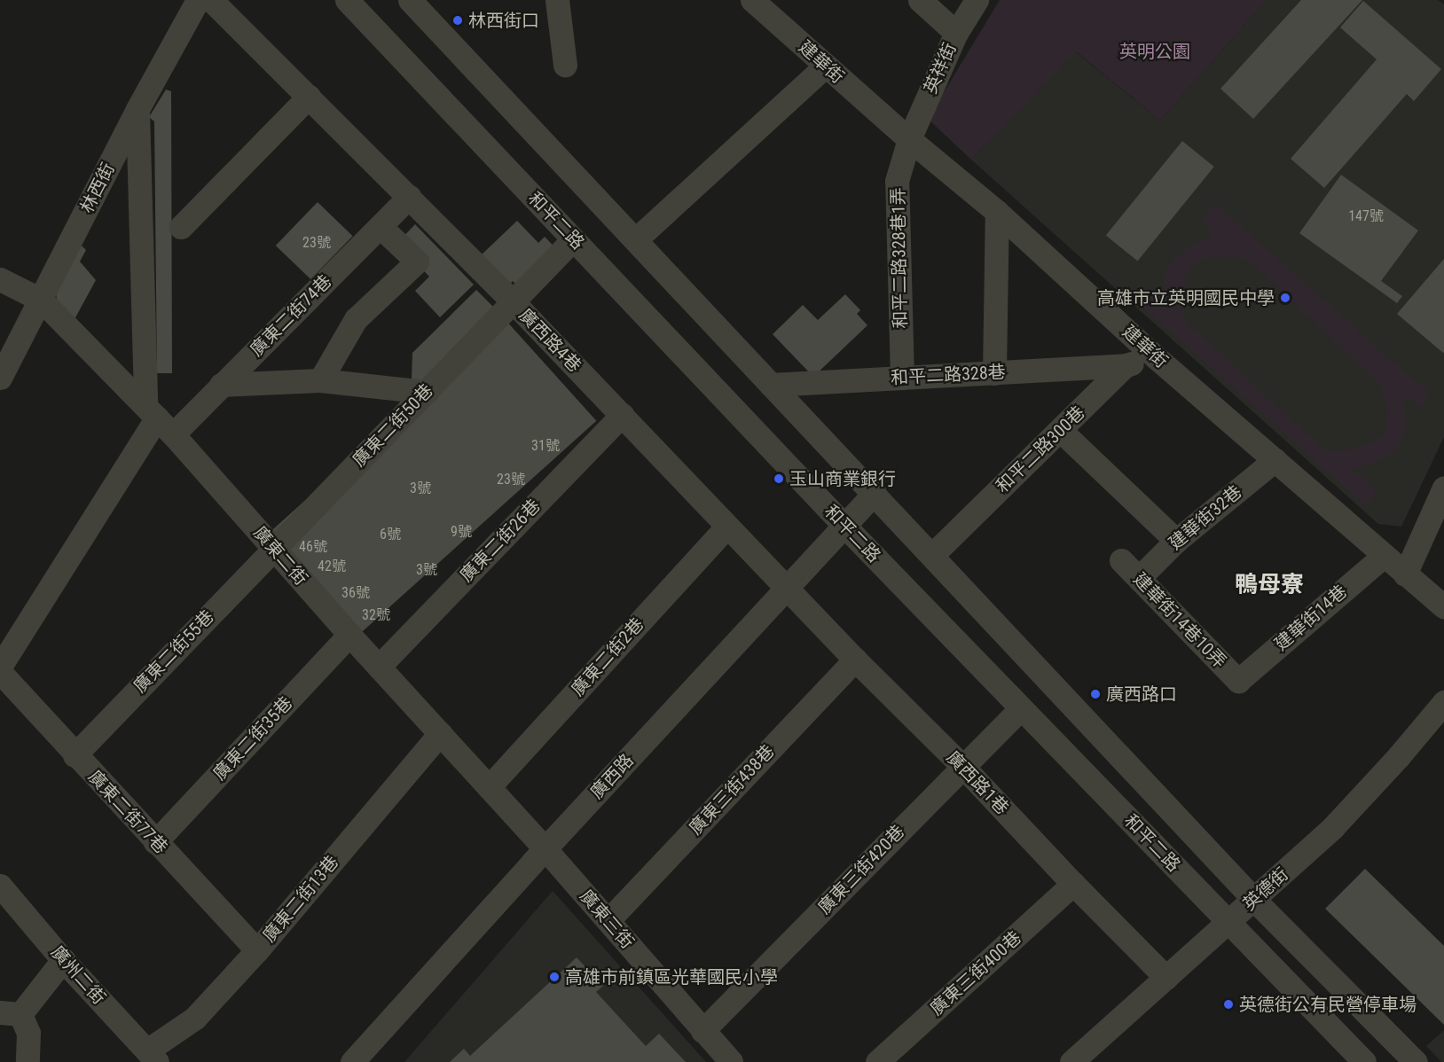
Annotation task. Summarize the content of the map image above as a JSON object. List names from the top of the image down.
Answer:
{
  "streets": {
    "street": [
      "建華街",
      "英祥街",
      "林西街",
      "和平二路",
      "和平二路328巷1弄",
      "廣東二街74巷",
      "廣西路4巷",
      "和平二路328巷",
      "廣東二街50巷",
      "和平二路300巷",
      "建華街32巷",
      "廣東二街26巷",
      "廣東二街",
      "建華街14巷",
      "建華街14巷10弄",
      "廣東二街55巷",
      "廣東二街2巷",
      "廣東二街35巷",
      "廣西路",
      "廣西路1巷",
      "廣東三街438巷",
      "廣東二街77巷",
      "廣東三街420巷",
      "英德街",
      "廣東二街13巷",
      "廣東三街",
      "廣東三街400巷",
      "廣州二街"
    ]
  },
  "crossings": [
    ["建華街", "英祥街"],
    ["建華街", "和平二路328巷1弄"],
    ["建華街", "建華街32巷"],
    ["建華街", "建華街14巷"],
    ["英祥街", "和平二路328巷1弄"],
    ["林西街", "廣東二街"],
    ["和平二路", "和平二路328巷"],
    ["和平二路", "廣東二街50巷"],
    ["和平二路", "和平二路300巷"],
    ["和平二路", "廣西路"],
    ["和平二路", "廣東三街420巷"],
    ["和平二路", "英德街"],
    ["和平二路328巷1弄", "和平二路328巷"],
    ["廣東二街74巷", "廣西路4巷"],
    ["廣東二街74巷", "廣東二街"],
    ["廣西路4巷", "廣東二街50巷"],
    ["廣西路4巷", "廣東二街26巷"],
    ["廣西路4巷", "廣東二街2巷"],
    ["廣西路4巷", "廣西路"],
    ["廣西路4巷", "廣西路1巷"],
    ["和平二路328巷", "和平二路300巷"],
    ["廣東二街50巷", "廣東二街"],
    ["廣東二街50巷", "廣東二街55巷"],
    ["建華街32巷", "建華街14巷10弄"],
    ["廣東二街26巷", "廣東二街"],
    ["廣東二街", "廣東二街55巷"],
    ["廣東二街", "廣東二街2巷"],
    ["廣東二街", "廣東二街35巷"],
    ["廣東二街", "廣西路"],
    ["廣東二街", "廣東二街13巷"],
    ["廣東二街", "廣東三街"],
    ["建華街14巷", "建華街14巷10弄"],
    ["廣東二街55巷", "廣東二街77巷"],
    ["廣東二街35巷", "廣東二街77巷"],
    ["廣西路", "廣西路1巷"],
    ["廣西路", "廣東三街"],
    ["廣西路1巷", "廣東三街438巷"],
    ["廣西路1巷", "廣東三街420巷"],
    ["廣西路1巷", "英德街"],
    ["廣西路1巷", "廣東三街400巷"],
    ["廣東三街438巷", "廣東三街"],
    ["廣東二街77巷", "廣東二街13巷"],
    ["廣東三街420巷", "廣東三街"],
    ["廣東二街13巷", "廣州二街"]
  ],
  "districts": ["鴨母寮"],
  "parks": ["英明公園"],
  "places": [
    "林西街口",
    "高雄市立英明國民中學",
    "玉山商業銀行",
    "廣西路口",
    "高雄市前鎮區光華國民小學",
    "英德街公有民營停車場"
  ],
  "house_numbers": [
    "147號",
    "23號",
    "31號",
    "23號",
    "3號",
    "9號",
    "6號",
    "46號",
    "42號",
    "3號",
    "36號",
    "32號"
  ]
}
